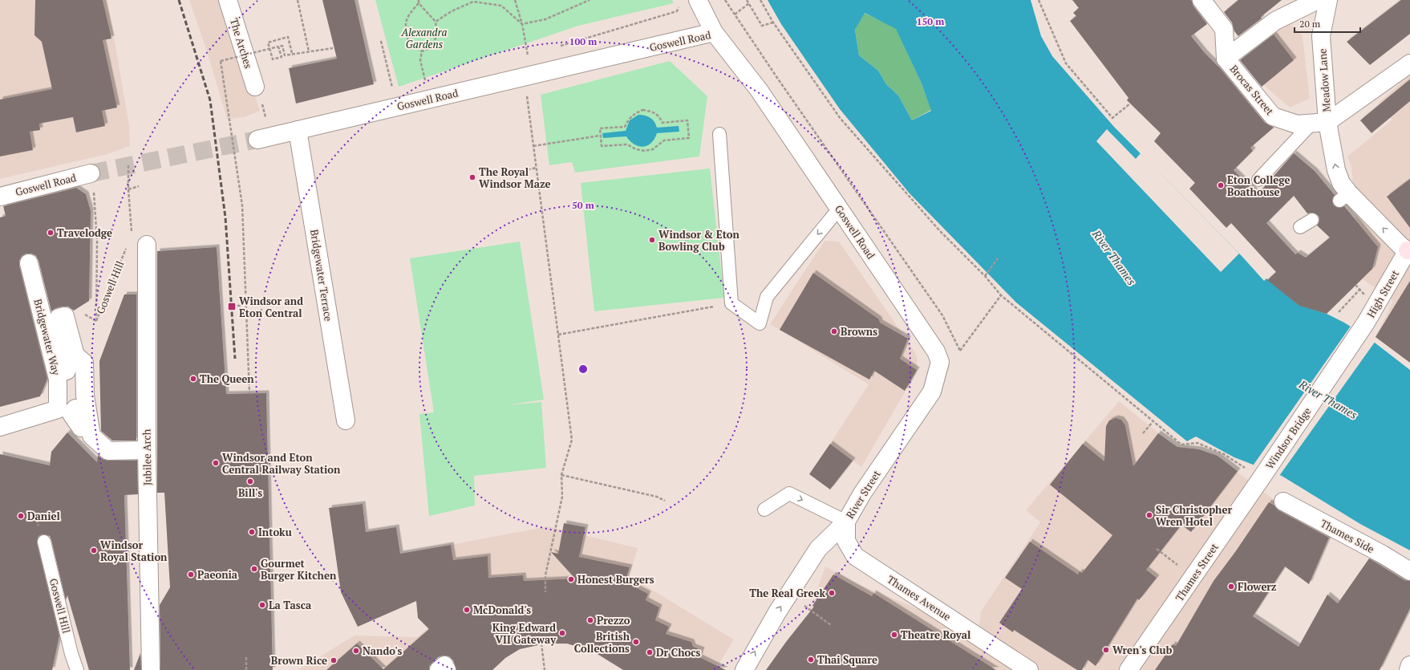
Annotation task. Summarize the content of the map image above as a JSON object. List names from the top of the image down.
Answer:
{
  "streets": {
    "street": [
      "Goswell Road",
      "The Arches",
      "Meadow Lane",
      "Brocas Street",
      "Bridgewater Terrace",
      "High Street",
      "Bridgewater Way",
      "Windsor Bridge",
      "Jubilee Arch",
      "River Street",
      "Thames Side",
      "Thames Street",
      "Thames Avenue"
    ],
    "lane": ["Goswell Hill"]
  },
  "crossings": [
    ["Goswell Road", "Bridgewater Terrace"],
    ["Goswell Road", "Goswell Hill"],
    ["Goswell Road", "River Street"],
    ["Meadow Lane", "Brocas Street"],
    ["High Street", "Windsor Bridge"],
    ["Bridgewater Way", "Jubilee Arch"],
    ["Windsor Bridge", "Thames Street"],
    ["River Street", "Thames Avenue"]
  ],
  "one_way": ["River Street"],
  "water": ["River Thames"],
  "parks": ["Alexandra Gardens"],
  "places": {
    "other": [
      "The Royal Windsor Maze",
      "Eton College Boathouse",
      "Travelodge",
      "Windsor & Eton Bowling Club",
      "Browns",
      "The Queen",
      "Windsor and Eton Central Railway Station",
      "Bill's",
      "Sir Christopher Wren Hotel",
      "Daniel",
      "Intoku",
      "Windsor Royal Station",
      "Gourmet Burger Kitchen",
      "Paeonia",
      "Honest Burgers",
      "Flowerz",
      "The Real Greek",
      "La Tasca",
      "McDonald's",
      "Prezzo",
      "King Edward VII Gateway",
      "Theatre Royal",
      "British Collections",
      "Wren's Club",
      "Nando's",
      "Dr Chocs",
      "Thai Square",
      "Brown Rice"
    ],
    "transit": ["Windsor and Eton Central"]
  },
  "scale_bar": "20 m",
  "rings": ["150 m", "100 m", "50 m"]
}
